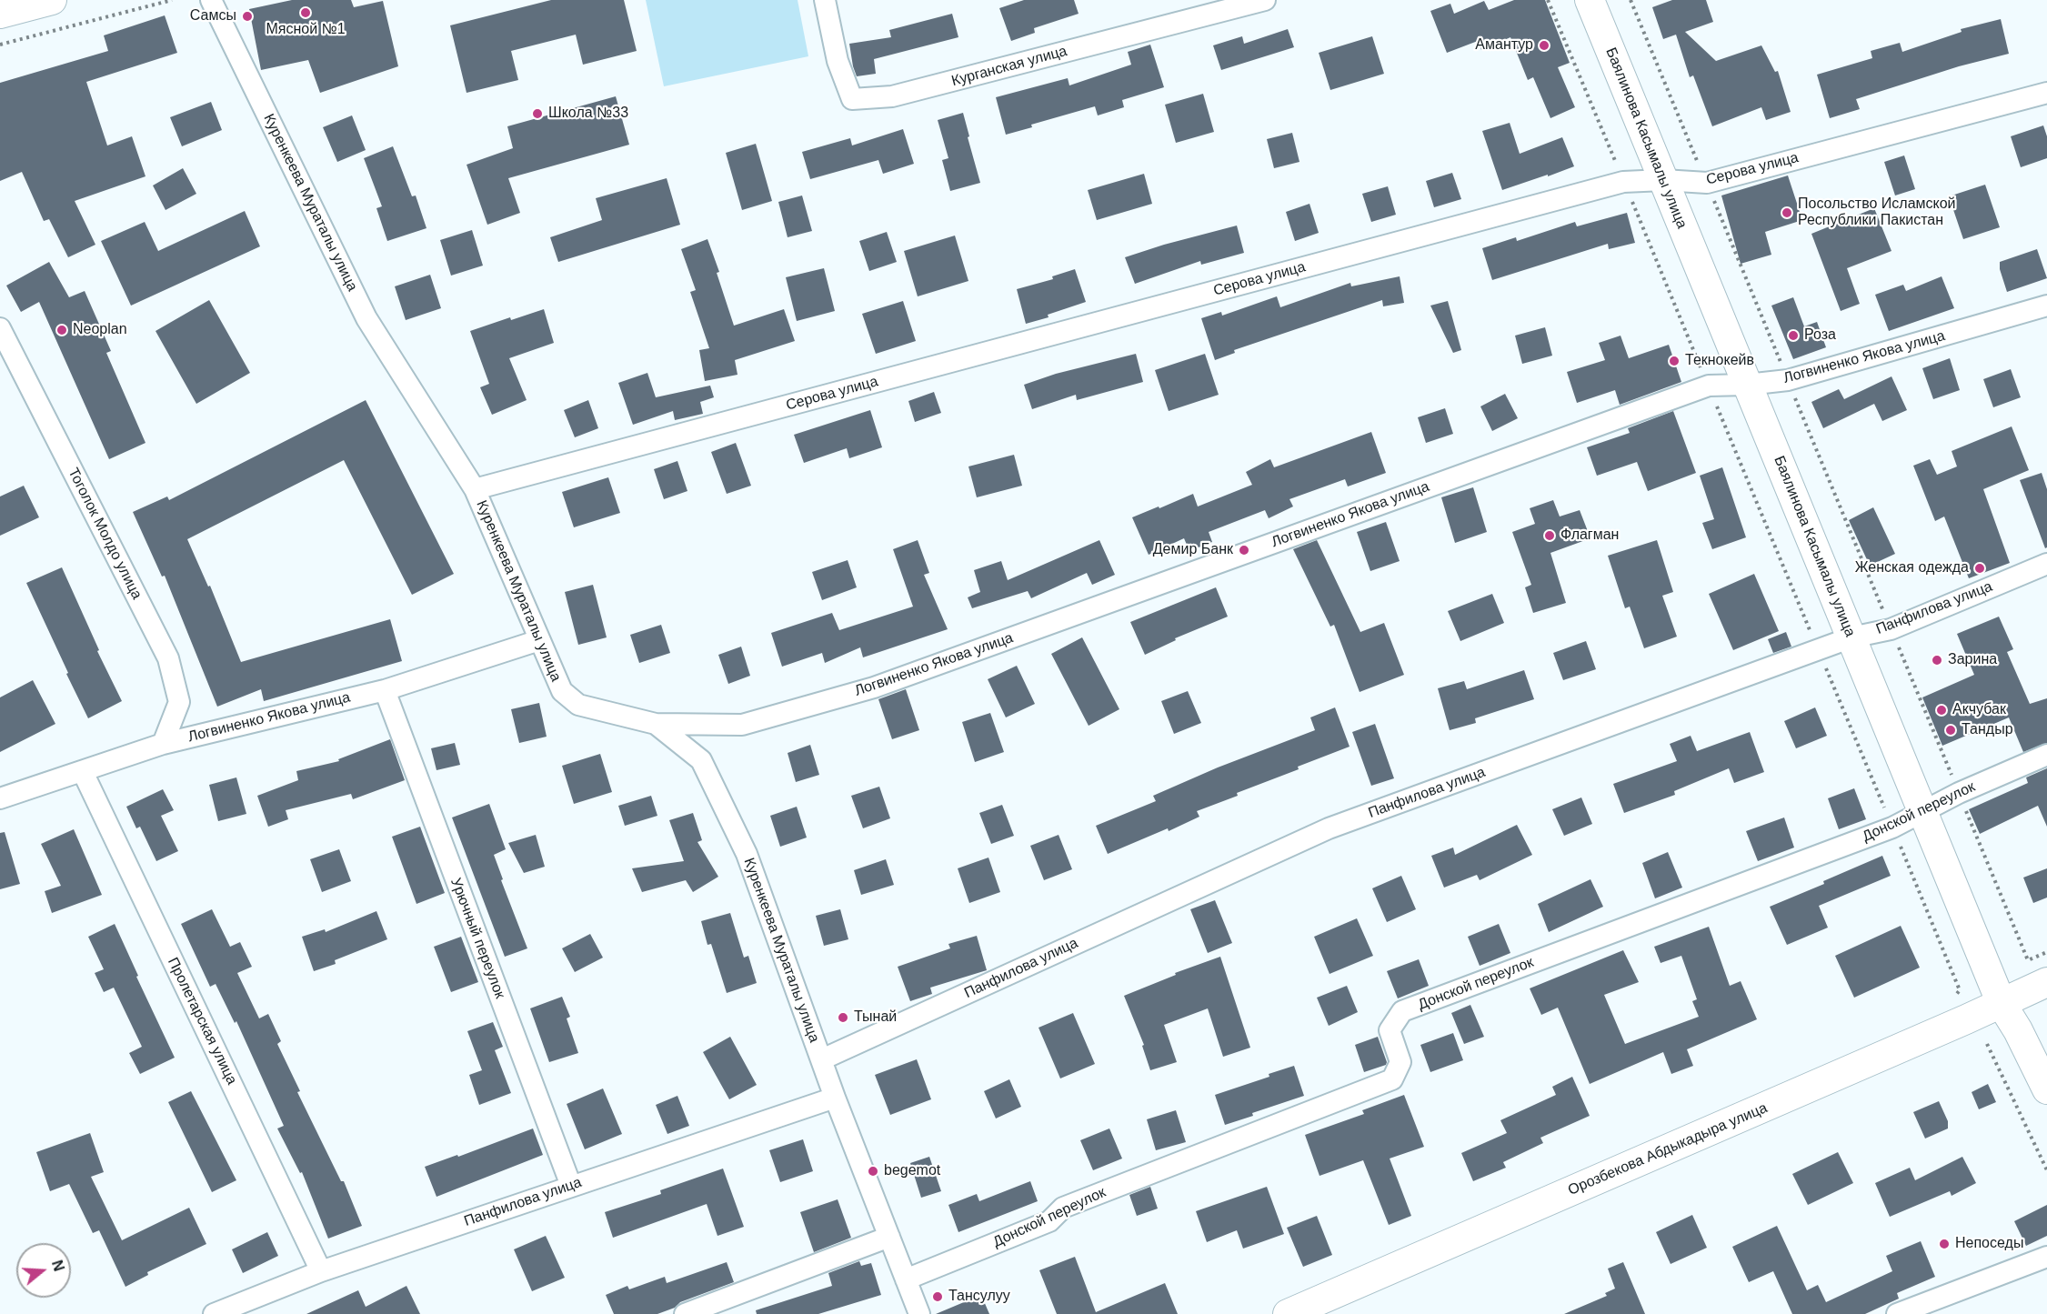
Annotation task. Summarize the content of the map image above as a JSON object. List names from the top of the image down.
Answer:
{
  "streets": {
    "main road": ["Баялинова Касымалы улица", "Орозбекова Абдыкадыра улица"],
    "street": [
      "Курганская улица",
      "Серова улица",
      "Куренкеева Мураталы улица",
      "Логвиненко Якова улица",
      "Тоголок Молдо улица",
      "Панфилова улица",
      "Донской переулок",
      "Урючный переулок",
      "Пролетарская улица"
    ]
  },
  "crossings": [
    ["Баялинова Касымалы улица", "Серова улица"],
    ["Баялинова Касымалы улица", "Логвиненко Якова улица"],
    ["Баялинова Касымалы улица", "Панфилова улица"],
    ["Баялинова Касымалы улица", "Донской переулок"],
    ["Баялинова Касымалы улица", "Орозбекова Абдыкадыра улица"],
    ["Серова улица", "Куренкеева Мураталы улица"],
    ["Куренкеева Мураталы улица", "Логвиненко Якова улица"],
    ["Куренкеева Мураталы улица", "Панфилова улица"],
    ["Куренкеева Мураталы улица", "Донской переулок"],
    ["Логвиненко Якова улица", "Тоголок Молдо улица"],
    ["Логвиненко Якова улица", "Урючный переулок"],
    ["Логвиненко Якова улица", "Пролетарская улица"],
    ["Панфилова улица", "Урючный переулок"],
    ["Панфилова улица", "Пролетарская улица"]
  ],
  "places": [
    "Мясной №1",
    "Самсы",
    "Амантур",
    "Школа №33",
    "Посольство Исламской Республики Пакистан",
    "Neoplan",
    "Роза",
    "Текнокейв",
    "Флагман",
    "Демир Банк",
    "Женская одежда",
    "Зарина",
    "Акчубак",
    "Тандыр",
    "Тынай",
    "begemot",
    "Непоседы",
    "Тансулуу"
  ],
  "north": "right"
}
